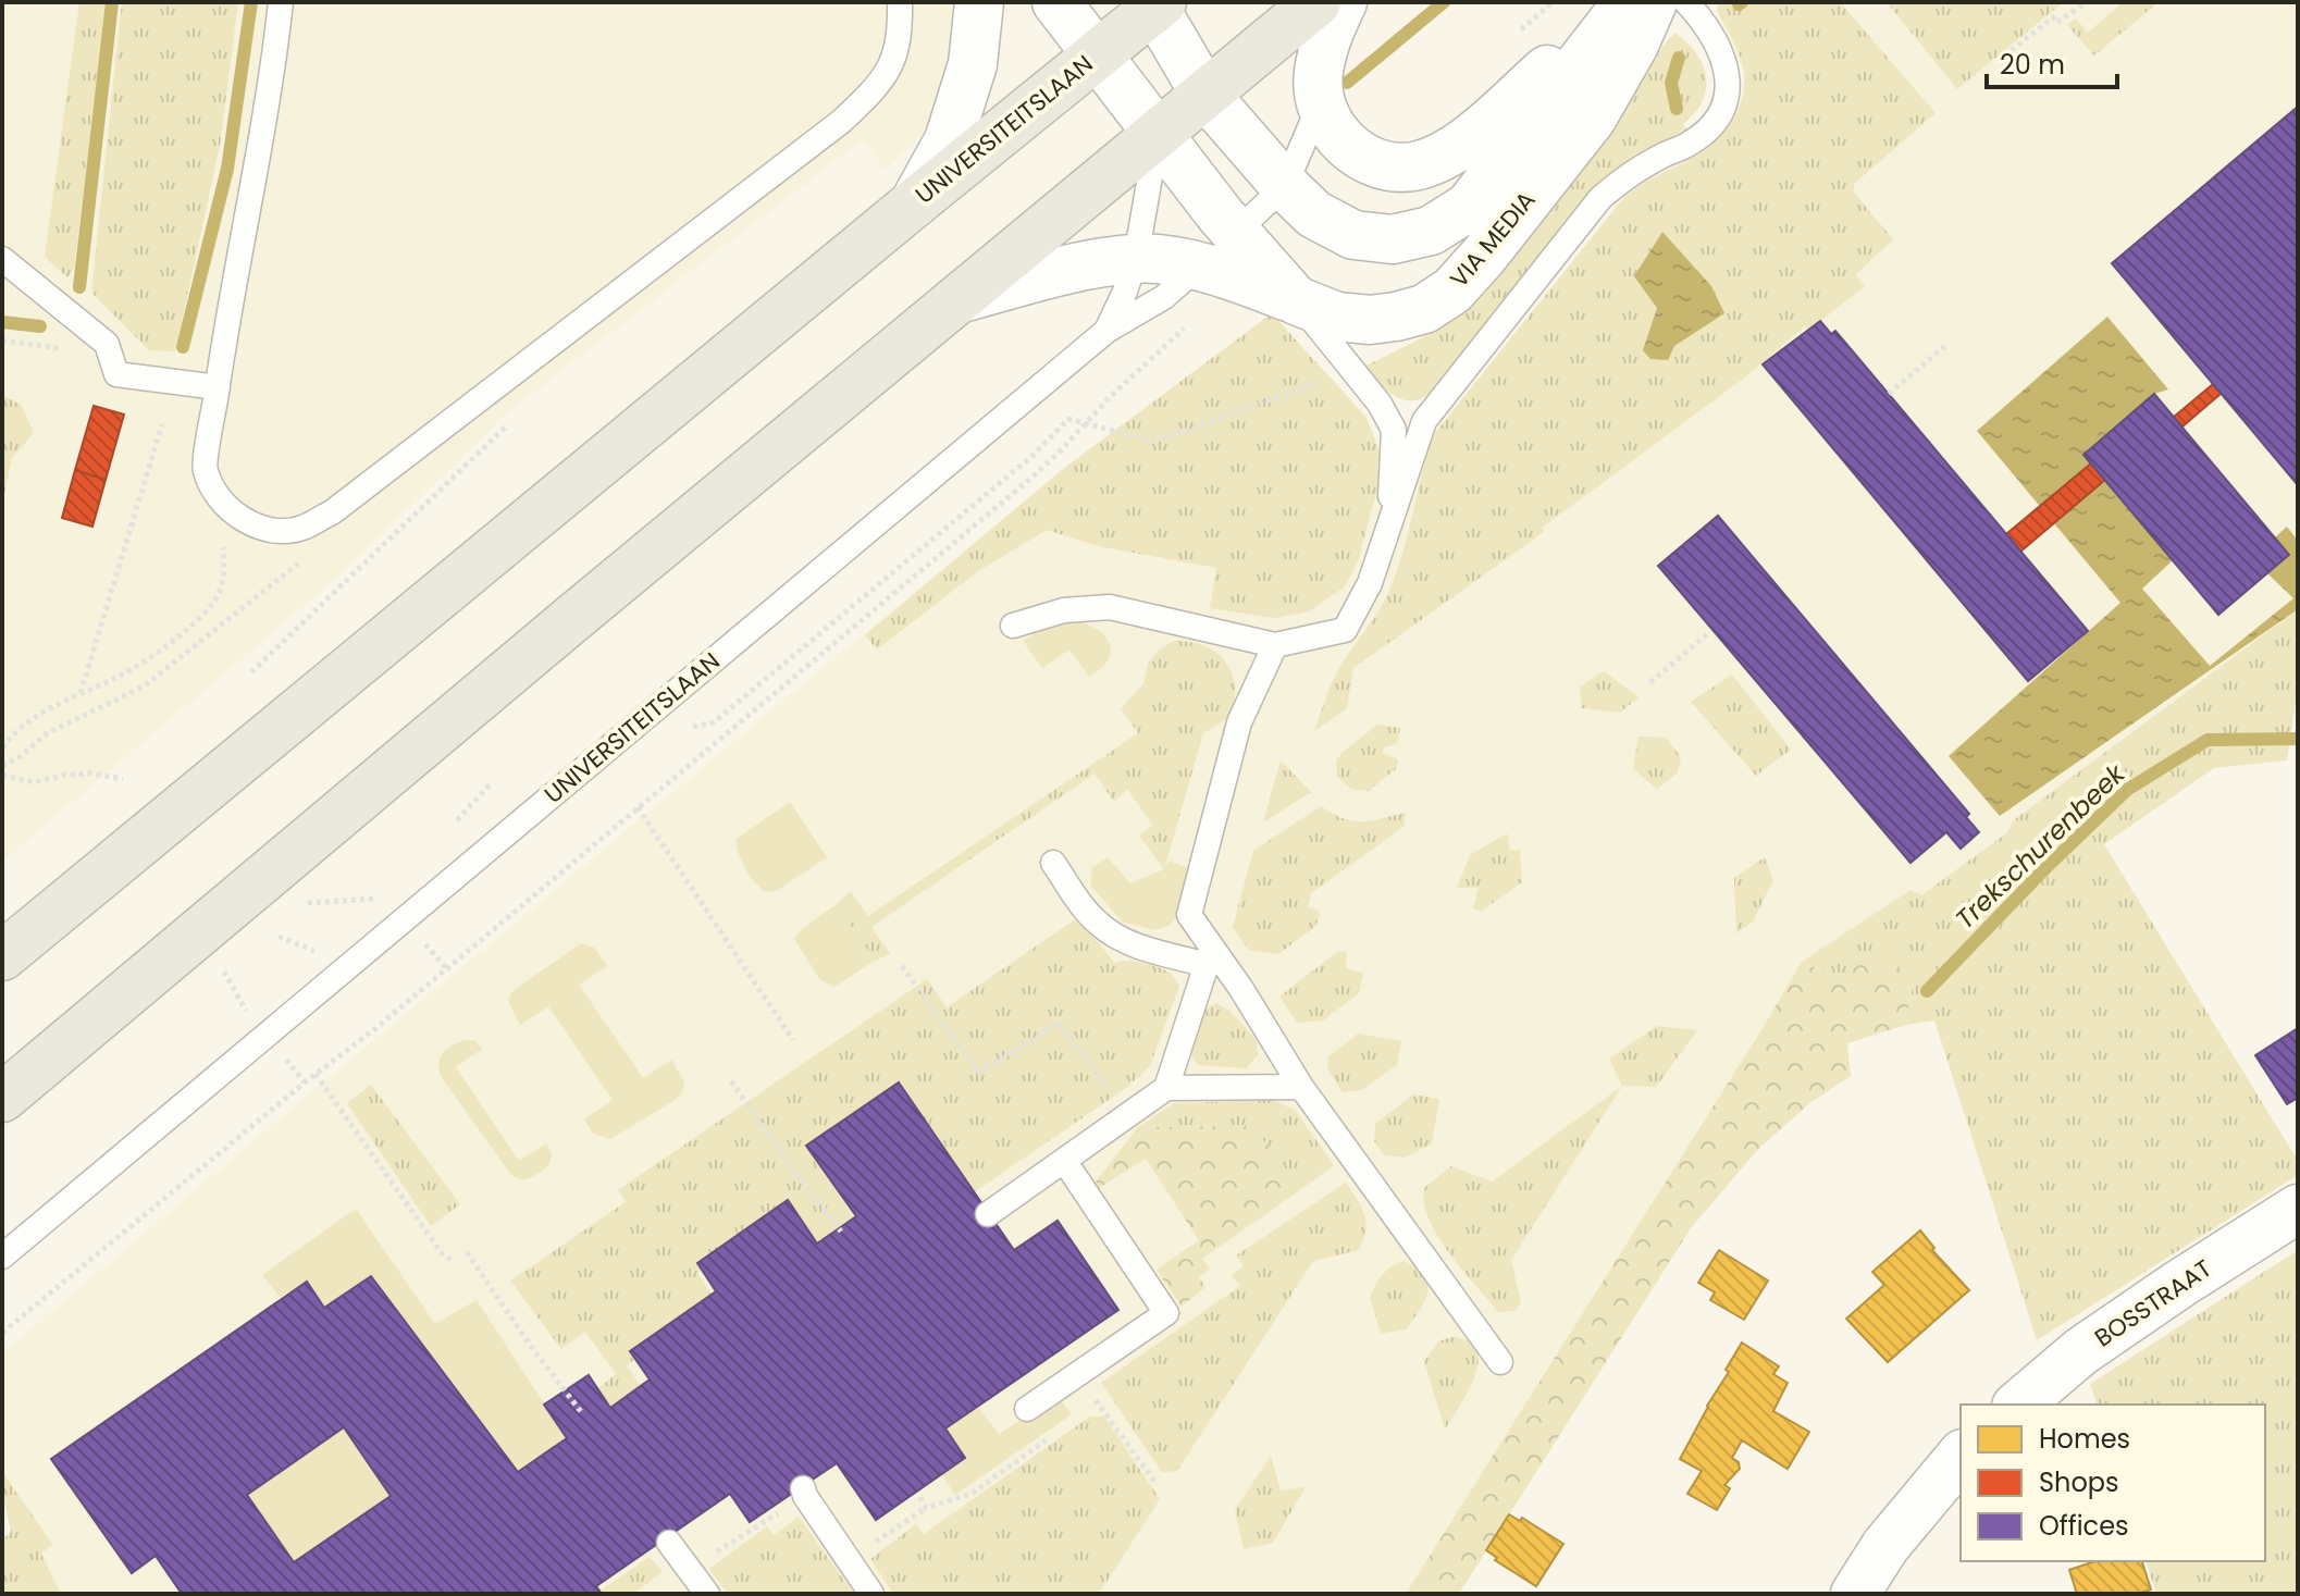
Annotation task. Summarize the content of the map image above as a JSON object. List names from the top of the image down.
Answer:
{
  "streets": {
    "highway": ["UNIVERSITEITSLAAN"],
    "street": ["VIA MEDIA", "BOSSTRAAT"]
  },
  "crossings": [
    ["UNIVERSITEITSLAAN", "VIA MEDIA"]
  ],
  "water": ["Trekschurenbeek"],
  "legend": ["Homes", "Shops", "Offices"],
  "scale_bar": "20 m"
}
